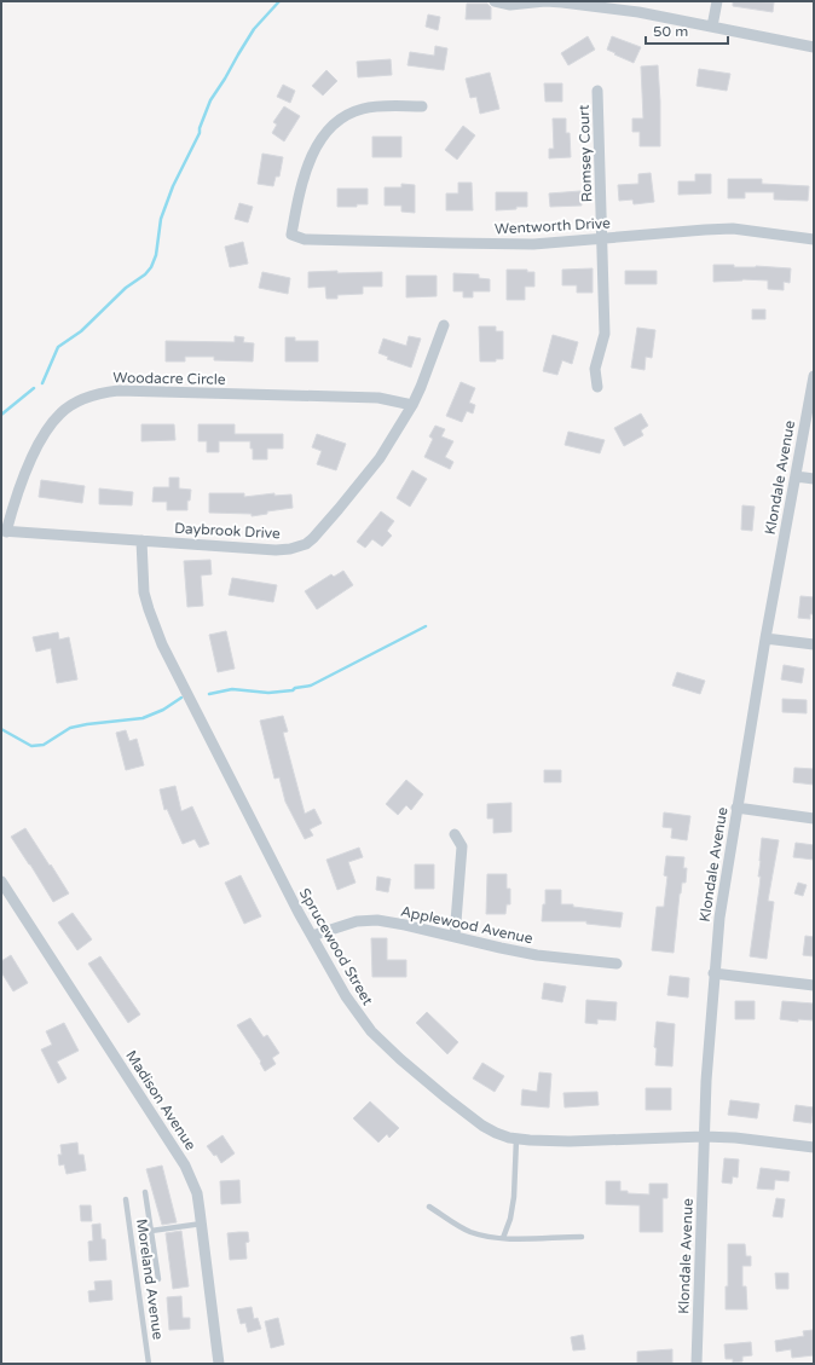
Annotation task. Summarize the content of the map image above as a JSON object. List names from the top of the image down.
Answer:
{
  "streets": {
    "street": [
      "Romsey Court",
      "Wentworth Drive",
      "Woodacre Circle",
      "Klondale Avenue",
      "Daybrook Drive",
      "Applewood Avenue",
      "Sprucewood Street",
      "Madison Avenue"
    ],
    "lane": ["Moreland Avenue"]
  },
  "crossings": [
    ["Romsey Court", "Wentworth Drive"],
    ["Woodacre Circle", "Daybrook Drive"],
    ["Klondale Avenue", "Sprucewood Street"],
    ["Daybrook Drive", "Sprucewood Street"],
    ["Applewood Avenue", "Sprucewood Street"]
  ],
  "scale_bar": "50 m"
}
